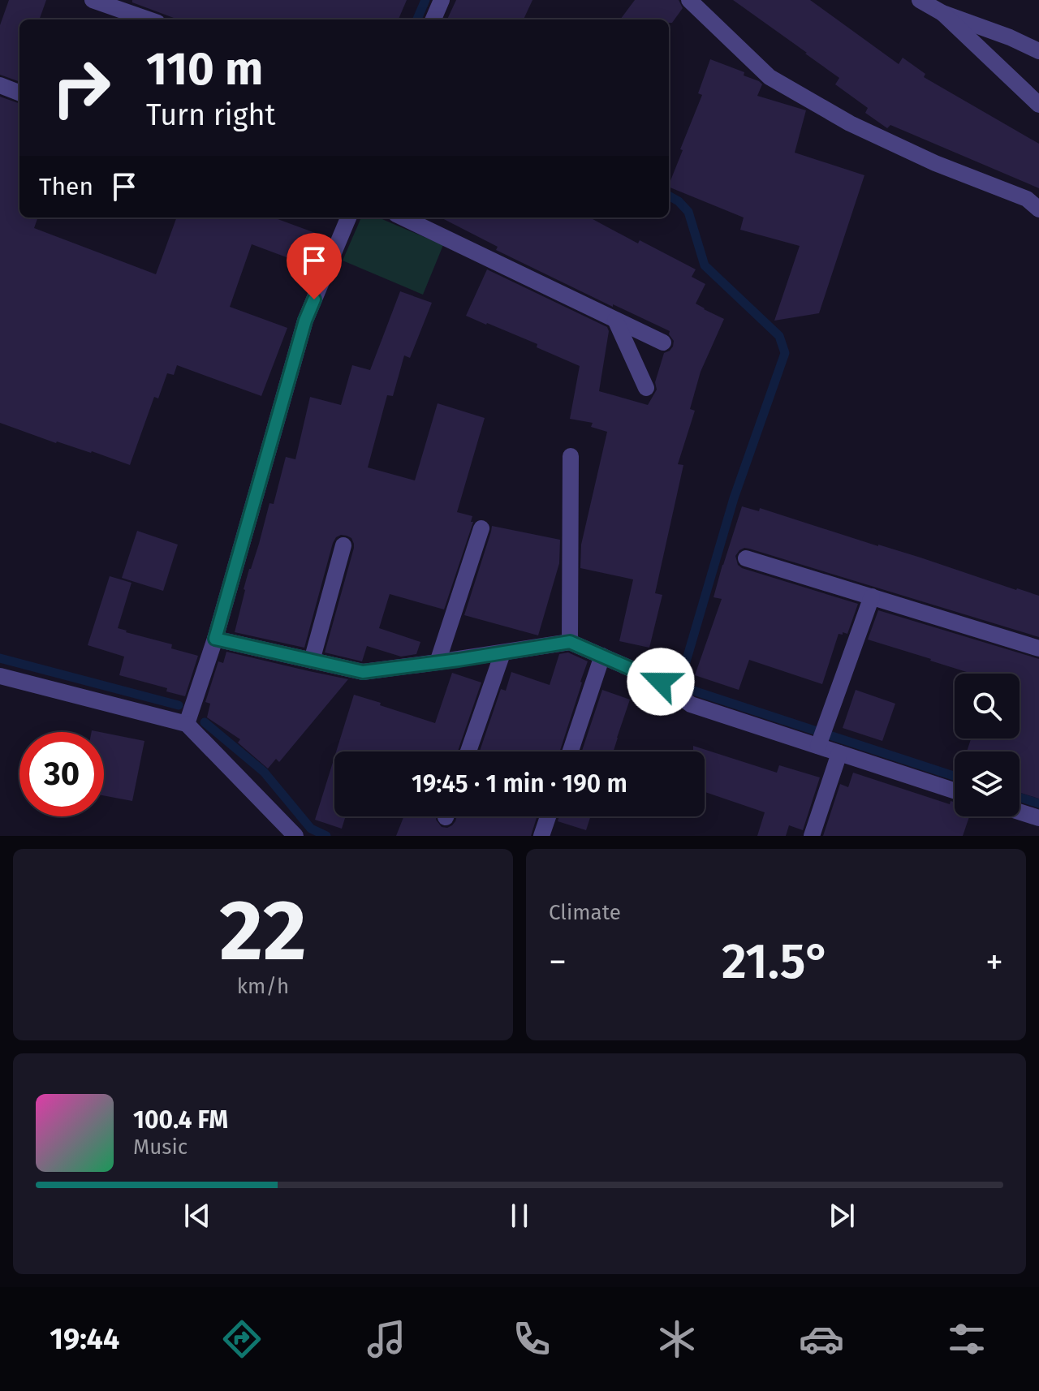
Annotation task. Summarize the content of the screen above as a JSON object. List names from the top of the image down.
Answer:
{
  "page": {
    "turn": ["110 m", "Turn right"],
    "then": "Then",
    "limit": "30",
    "trip": "19:45 · 1 min · 190 m",
    "tile": [
      ["22", "km/h"],
      "Climate"
    ],
    "heat": ["−", "21.5°", "+"],
    "song": ["100.4 FM", "Music"],
    "tabs": "19:44"
  }
}
